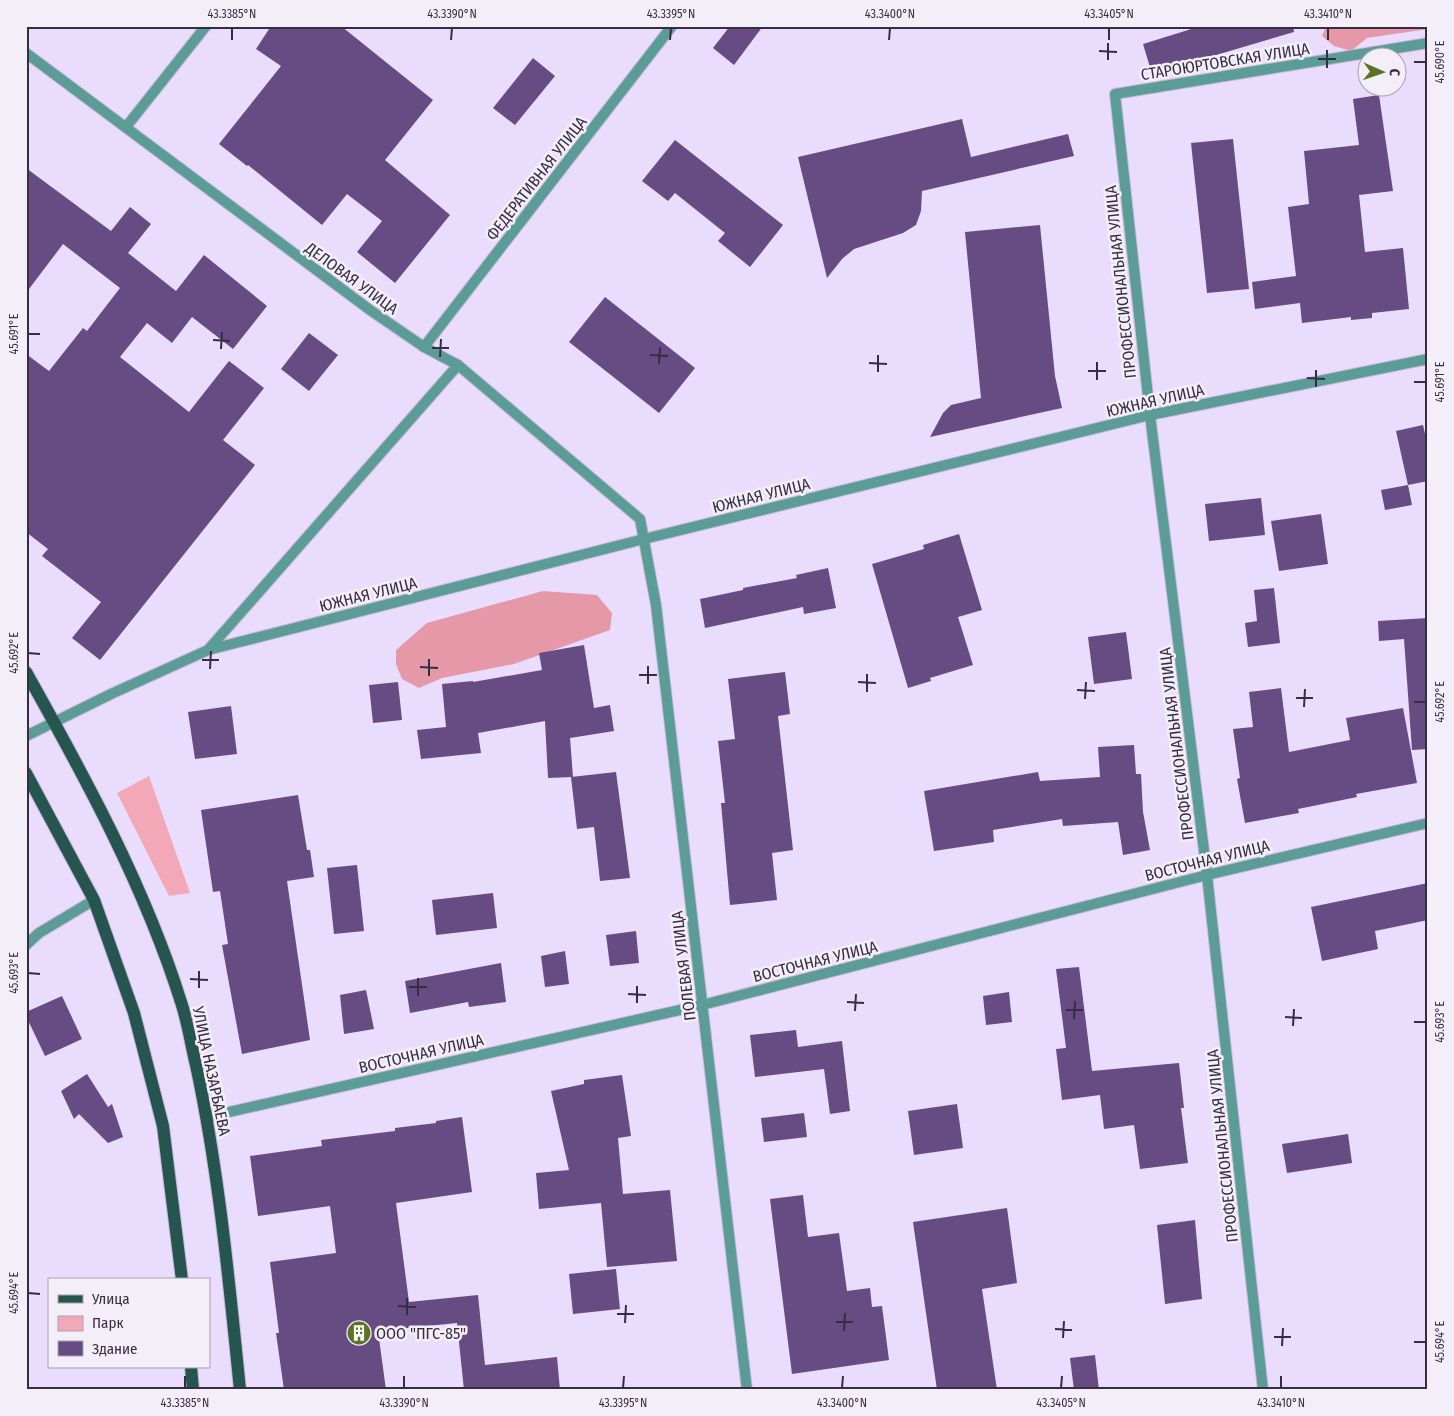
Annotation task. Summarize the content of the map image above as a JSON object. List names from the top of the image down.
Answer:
{
  "streets": {
    "main road": ["УЛИЦА НАЗАРБАЕВА"],
    "street": [
      "СТАРОЮРТОВСКАЯ УЛИЦА",
      "ФЕДЕРАТИВНАЯ УЛИЦА",
      "ДЕЛОВАЯ УЛИЦА",
      "ПРОФЕССИОНАЛЬНАЯ УЛИЦА",
      "ЮЖНАЯ УЛИЦА",
      "ВОСТОЧНАЯ УЛИЦА",
      "ПОЛЕВАЯ УЛИЦА"
    ]
  },
  "crossings": [
    ["СТАРОЮРТОВСКАЯ УЛИЦА", "ПРОФЕССИОНАЛЬНАЯ УЛИЦА"],
    ["ФЕДЕРАТИВНАЯ УЛИЦА", "ДЕЛОВАЯ УЛИЦА"],
    ["ДЕЛОВАЯ УЛИЦА", "ЮЖНАЯ УЛИЦА"],
    ["ДЕЛОВАЯ УЛИЦА", "ПОЛЕВАЯ УЛИЦА"],
    ["ПРОФЕССИОНАЛЬНАЯ УЛИЦА", "ЮЖНАЯ УЛИЦА"],
    ["ПРОФЕССИОНАЛЬНАЯ УЛИЦА", "ВОСТОЧНАЯ УЛИЦА"],
    ["ЮЖНАЯ УЛИЦА", "ПОЛЕВАЯ УЛИЦА"],
    ["ЮЖНАЯ УЛИЦА", "УЛИЦА НАЗАРБАЕВА"],
    ["ВОСТОЧНАЯ УЛИЦА", "ПОЛЕВАЯ УЛИЦА"],
    ["ВОСТОЧНАЯ УЛИЦА", "УЛИЦА НАЗАРБАЕВА"]
  ],
  "places": {
    "building": ["ООО \"ПГС-85\""]
  },
  "legend": ["Улица", "Парк", "Здание"],
  "north": "right",
  "coordinates": [
    "43.3385°N",
    "43.3390°N",
    "43.3395°N",
    "43.3400°N",
    "43.3405°N",
    "43.3410°N",
    "45.690°E",
    "45.691°E",
    "45.692°E",
    "45.693°E",
    "45.694°E"
  ]
}
